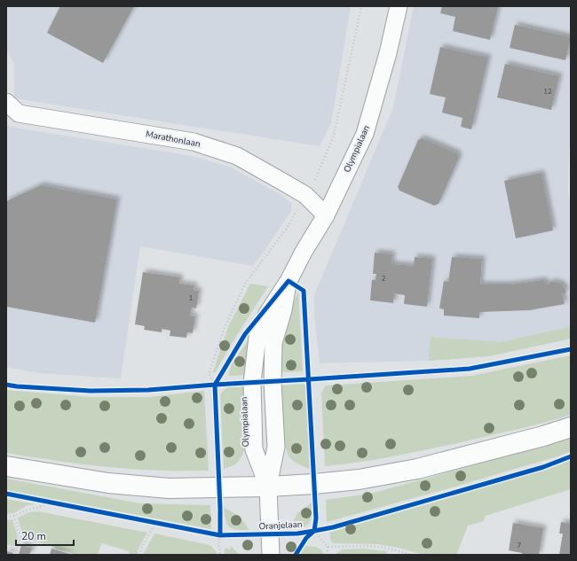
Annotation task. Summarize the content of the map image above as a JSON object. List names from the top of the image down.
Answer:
{
  "streets": {
    "street": ["Marathonlaan", "Olympialaan"],
    "cycle path": ["Oranjelaan"]
  },
  "crossings": [
    ["Marathonlaan", "Olympialaan"]
  ],
  "house_numbers": [
    "12",
    "2",
    "1",
    "7"
  ],
  "scale_bar": "20 m"
}
